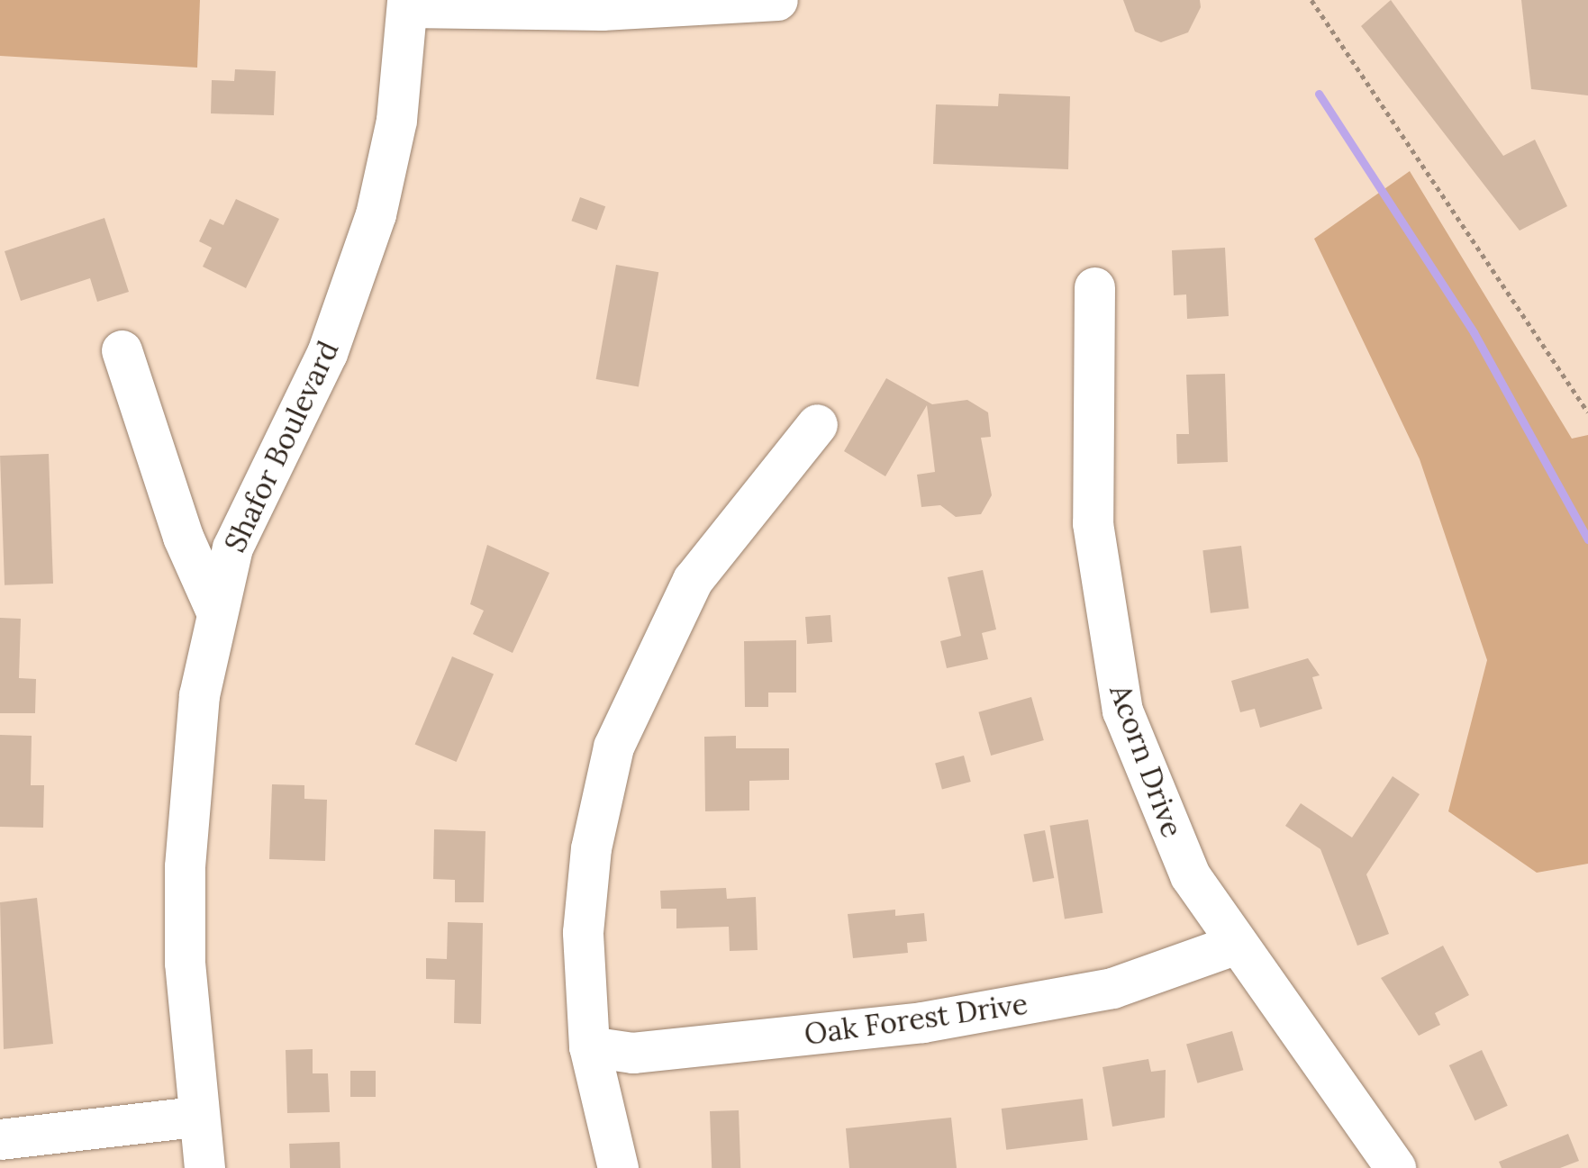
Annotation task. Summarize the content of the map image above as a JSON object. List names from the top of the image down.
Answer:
{
  "streets": {
    "street": ["Shafor Boulevard", "Acorn Drive", "Oak Forest Drive"]
  },
  "crossings": [
    ["Acorn Drive", "Oak Forest Drive"]
  ]
}
